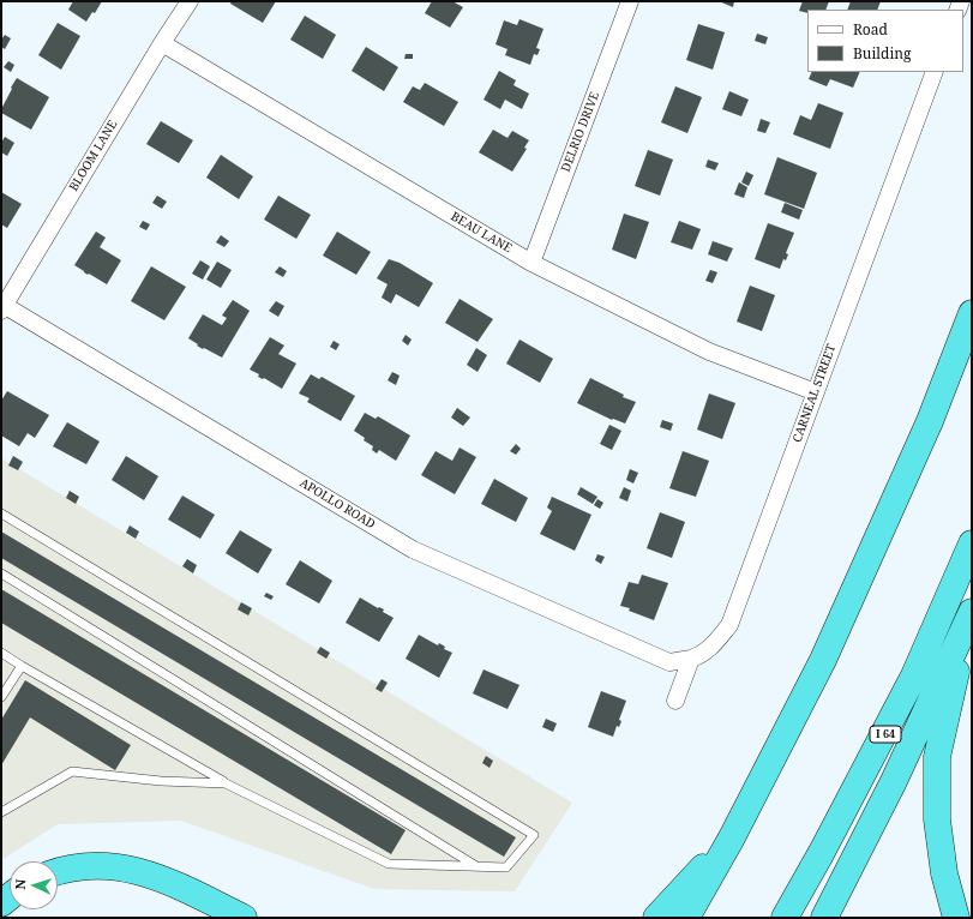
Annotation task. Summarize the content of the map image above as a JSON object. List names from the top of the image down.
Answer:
{
  "streets": {
    "highway": ["I 64"],
    "street": [
      "DELRIO DRIVE",
      "BLOOM LANE",
      "BEAU LANE",
      "CARNEAL STREET",
      "APOLLO ROAD"
    ]
  },
  "crossings": [
    ["DELRIO DRIVE", "BEAU LANE"],
    ["BLOOM LANE", "BEAU LANE"],
    ["BLOOM LANE", "APOLLO ROAD"],
    ["BEAU LANE", "CARNEAL STREET"],
    ["CARNEAL STREET", "APOLLO ROAD"]
  ],
  "legend": ["Road", "Building"],
  "north": "left"
}
